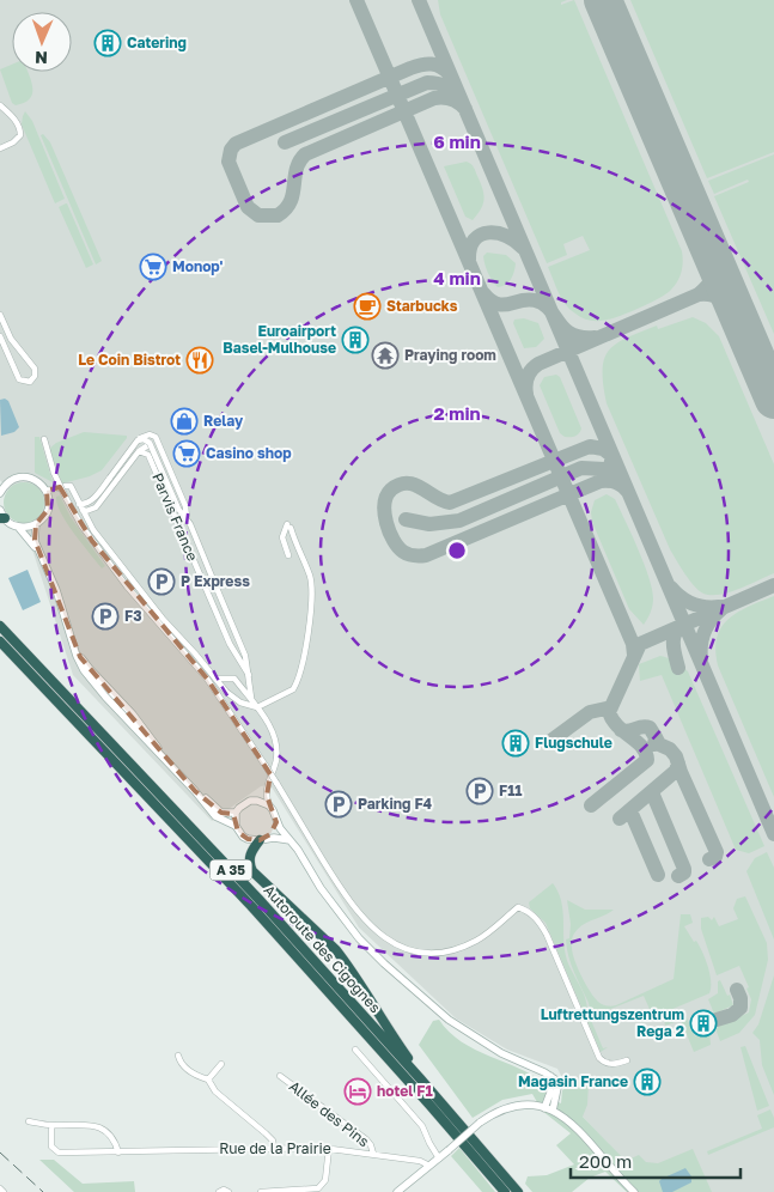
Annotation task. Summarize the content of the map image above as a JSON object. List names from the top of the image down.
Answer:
{
  "streets": {
    "highway": ["A 35", "Autoroute des Cigognes"],
    "street": ["Parvis France", "Allée des Pins", "Rue de la Prairie"]
  },
  "crossings": [
    ["Allée des Pins", "Rue de la Prairie"]
  ],
  "places": {
    "building": [
      "Catering",
      "Euroairport Basel-Mulhouse",
      "Flugschule",
      "Luftrettungszentrum Rega 2",
      "Magasin France"
    ],
    "supermarket": ["Monop'", "Casino shop"],
    "cafe": ["Starbucks"],
    "temple": ["Praying room"],
    "restaurant": ["Le Coin Bistrot"],
    "shop": ["Relay"],
    "parking": [
      "P Express",
      "F3",
      "F11",
      "Parking F4"
    ],
    "hotel": ["hotel F1"]
  },
  "scale_bar": "200 m",
  "north": "bottom",
  "rings": ["6 min", "4 min", "2 min"]
}
